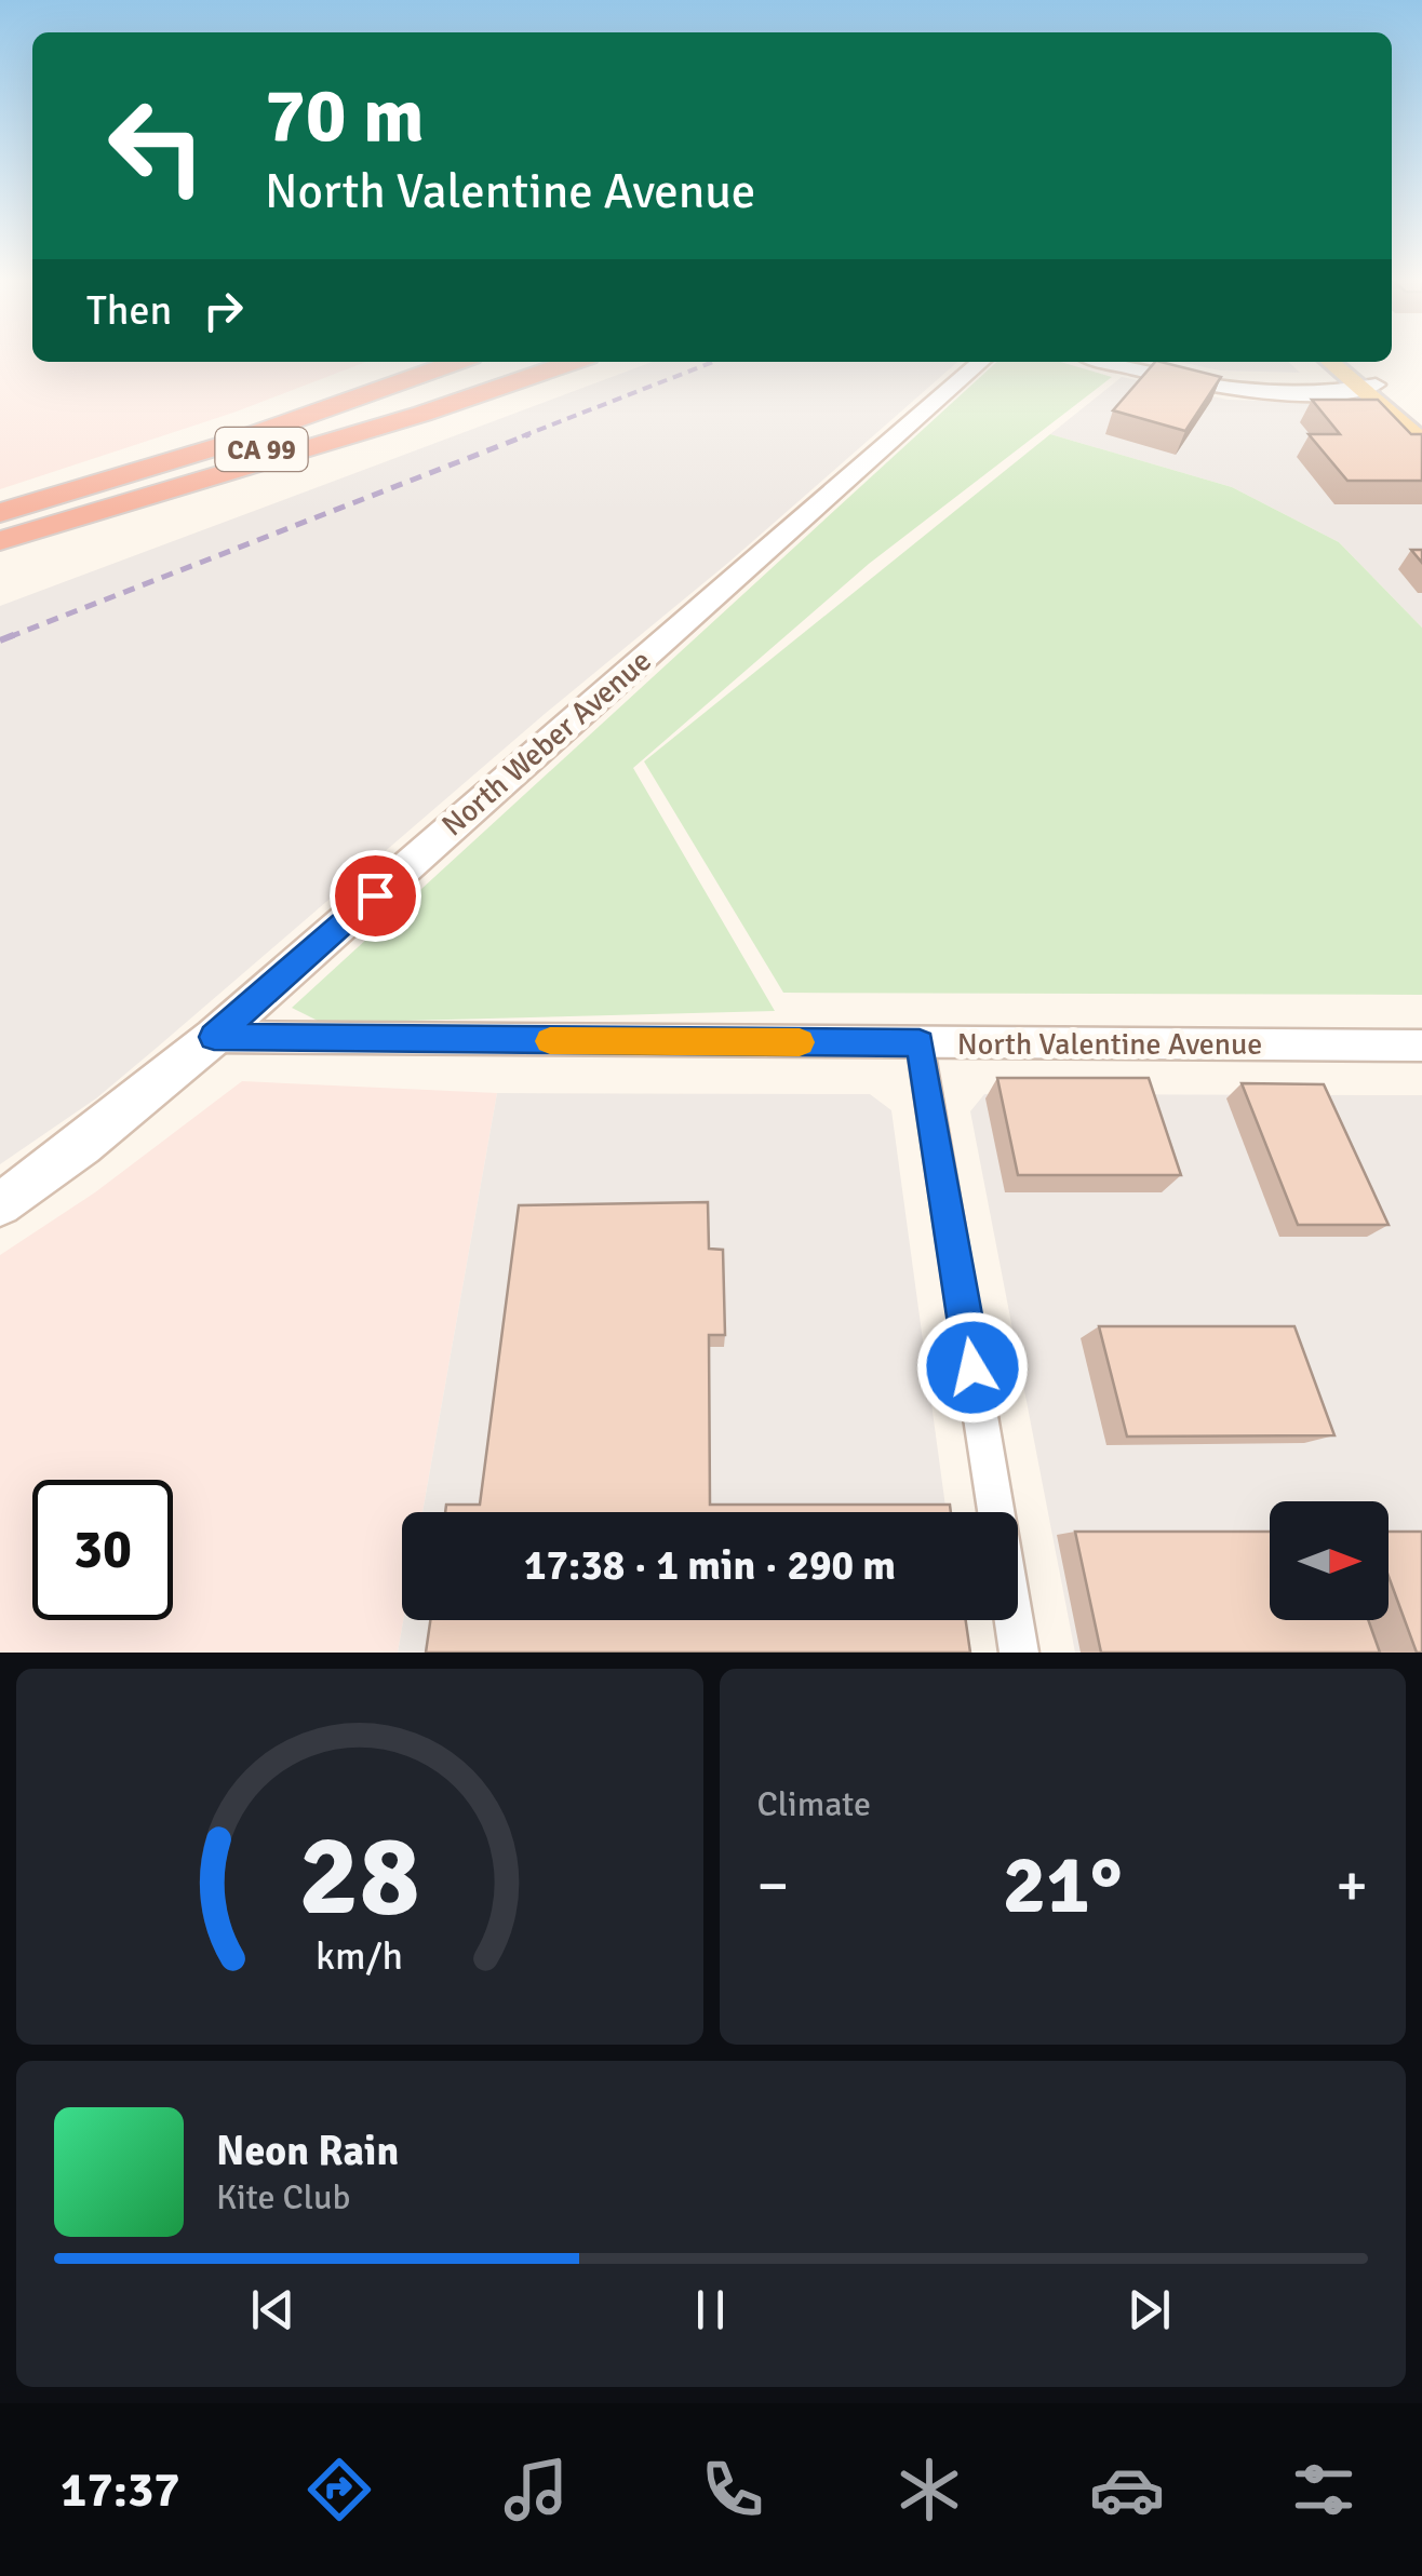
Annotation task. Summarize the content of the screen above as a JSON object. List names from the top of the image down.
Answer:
{
  "streets": {
    "highway": ["CA 99"],
    "main road": ["North Weber Avenue"],
    "street": ["North Valentine Avenue"]
  },
  "crossings": [
    ["North Weber Avenue", "North Valentine Avenue"]
  ],
  "north": "right",
  "page": {
    "turn": ["70 m", "North Valentine Avenue"],
    "then": "Then",
    "limit": "30",
    "trip": "17:38 · 1 min · 290 m",
    "tile": "Climate",
    "heat": ["−", "21°", "+"],
    "song": ["Neon Rain", "Kite Club"],
    "tabs": "17:37",
    "gauge": ["28", "km/h"]
  }
}
